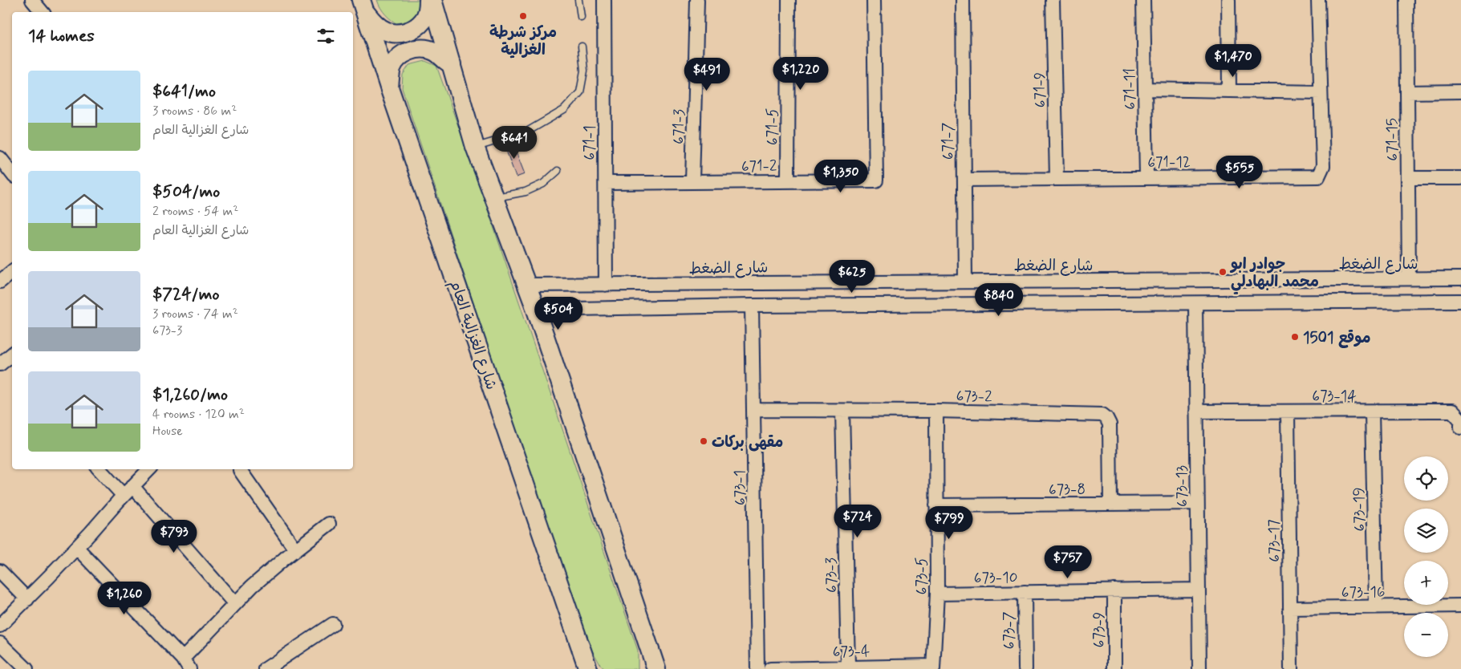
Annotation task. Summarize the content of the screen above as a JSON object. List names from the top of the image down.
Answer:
{
  "streets": {
    "main road": ["شارع الغزالية العام"],
    "street": [
      "671-11",
      "671-9",
      "671-3",
      "671-5",
      "671-15",
      "671-7",
      "671-1",
      "671-12",
      "671-2",
      "شارع الضغط",
      "673-2",
      "673-14",
      "673-13",
      "673-1",
      "673-8",
      "673-19",
      "673-17",
      "673-3",
      "673-5",
      "673-10",
      "673-16",
      "673-9",
      "673-7",
      "673-4"
    ]
  },
  "crossings": [
    ["671-11", "671-12"],
    ["671-9", "671-12"],
    ["671-3", "671-2"],
    ["671-5", "671-2"],
    ["671-15", "شارع الضغط"],
    ["671-7", "671-12"],
    ["671-7", "شارع الضغط"],
    ["671-1", "671-2"],
    ["671-1", "شارع الضغط"],
    ["673-2", "673-1"],
    ["673-2", "673-8"],
    ["673-2", "673-3"],
    ["673-2", "673-5"],
    ["673-14", "673-13"],
    ["673-14", "673-19"],
    ["673-14", "673-17"],
    ["673-13", "673-8"],
    ["673-13", "673-10"],
    ["673-8", "673-5"],
    ["673-19", "673-16"],
    ["673-17", "673-16"],
    ["673-3", "673-4"],
    ["673-5", "673-10"],
    ["673-5", "673-4"],
    ["673-10", "673-9"],
    ["673-10", "673-7"]
  ],
  "places": [
    "مركز شرطة الغزالية",
    "جوادر ابو محمد البهادلي",
    "موقع 1501",
    "مقهى بركات"
  ],
  "page": {
    "heading": "14 homes",
    "price": [
      "$1,470",
      "$1,220",
      "$491",
      "$641",
      "$555",
      "$1,350",
      "$625",
      "$840",
      "$504",
      "$724",
      "$799",
      "$793",
      "$757",
      "$1,260"
    ],
    "list": [
      {
        "name": "$641/mo",
        "note": "3 rooms · 86 m² · شارع الغزالية العام"
      },
      {
        "name": "$504/mo",
        "note": "2 rooms · 54 m² · شارع الغزالية العام"
      },
      {
        "name": "$724/mo",
        "note": "3 rooms · 74 m² · 673-3"
      },
      {
        "name": "$1,260/mo",
        "note": "4 rooms · 120 m² · House"
      }
    ],
    "map_buttons": ["+", "−"]
  }
}
